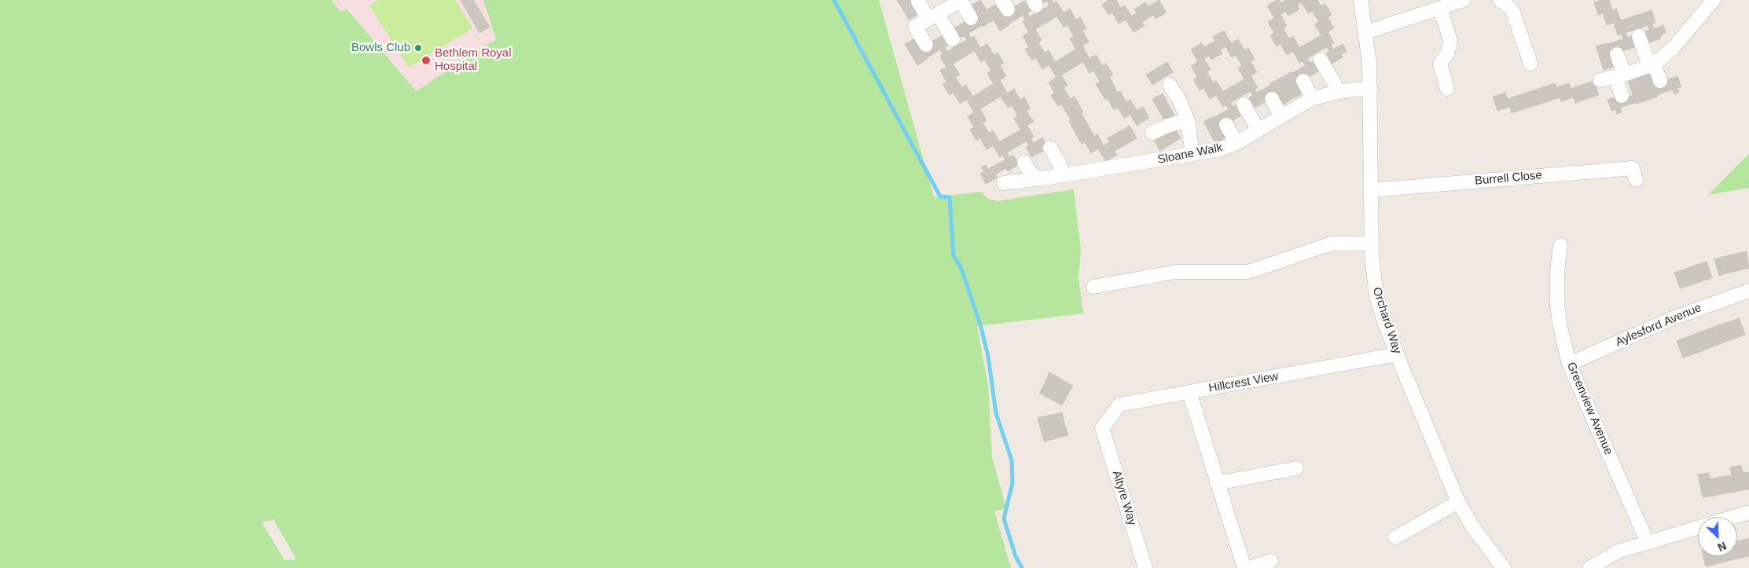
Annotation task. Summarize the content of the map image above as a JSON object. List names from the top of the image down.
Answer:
{
  "streets": {
    "street": [
      "Sloane Walk",
      "Burrell Close",
      "Orchard Way",
      "Aylesford Avenue",
      "Hillcrest View",
      "Greenview Avenue",
      "Altyre Way"
    ]
  },
  "crossings": [
    ["Sloane Walk", "Orchard Way"],
    ["Burrell Close", "Orchard Way"],
    ["Orchard Way", "Hillcrest View"],
    ["Aylesford Avenue", "Greenview Avenue"],
    ["Hillcrest View", "Altyre Way"]
  ],
  "places": ["Bowls Club", "Bethlem Royal Hospital"],
  "north": "bottom right"
}
